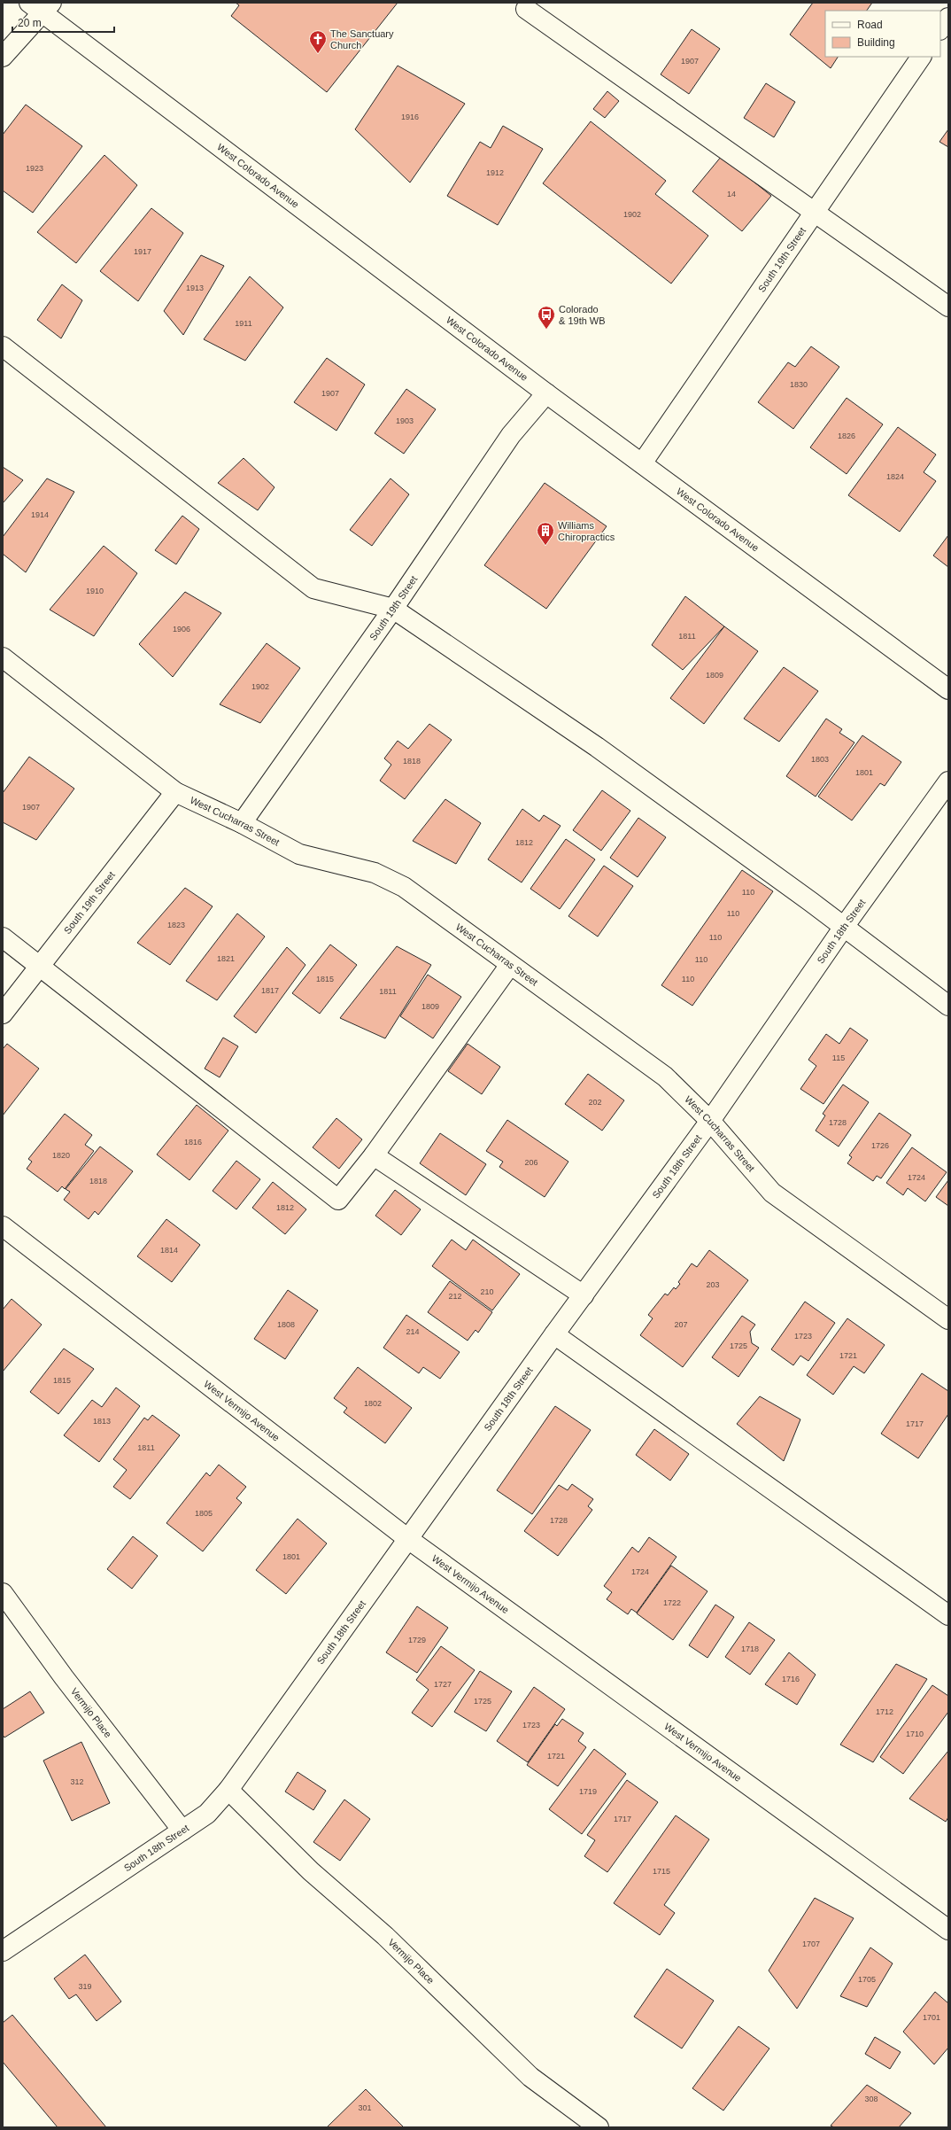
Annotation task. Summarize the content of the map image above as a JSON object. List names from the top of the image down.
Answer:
{
  "streets": {
    "street": [
      "West Colorado Avenue",
      "South 19th Street",
      "West Cucharras Street",
      "South 18th Street",
      "West Vermijo Avenue",
      "Vermijo Place"
    ]
  },
  "crossings": [
    ["West Colorado Avenue", "South 19th Street"],
    ["South 19th Street", "West Cucharras Street"],
    ["West Cucharras Street", "South 18th Street"],
    ["South 18th Street", "West Vermijo Avenue"],
    ["South 18th Street", "Vermijo Place"]
  ],
  "places": {
    "church": ["The Sanctuary Church"],
    "bus stop": ["Colorado & 19th WB"],
    "building": ["Williams Chiropractics"]
  },
  "house_numbers": [
    "1907",
    "1916",
    "1923",
    "1912",
    "14",
    "1902",
    "1917",
    "1913",
    "1911",
    "1830",
    "1907",
    "1903",
    "1826",
    "1824",
    "1914",
    "1910",
    "1906",
    "1811",
    "1809",
    "1902",
    "1803",
    "1818",
    "1801",
    "1907",
    "1812",
    "110",
    "110",
    "1823",
    "110",
    "1821",
    "110",
    "1815",
    "110",
    "1817",
    "1811",
    "1809",
    "115",
    "202",
    "1728",
    "1816",
    "1726",
    "1820",
    "206",
    "1724",
    "1818",
    "1812",
    "1814",
    "203",
    "210",
    "212",
    "1808",
    "207",
    "214",
    "1723",
    "1725",
    "1721",
    "1815",
    "1802",
    "1813",
    "1717",
    "1811",
    "1805",
    "1728",
    "1801",
    "1724",
    "1722",
    "1729",
    "1718",
    "1716",
    "1727",
    "1725",
    "1712",
    "1723",
    "1710",
    "1721",
    "312",
    "1719",
    "1717",
    "1715",
    "1707",
    "1705",
    "319",
    "1701",
    "308",
    "301"
  ],
  "legend": ["Road", "Building"],
  "scale_bar": "20 m"
}
